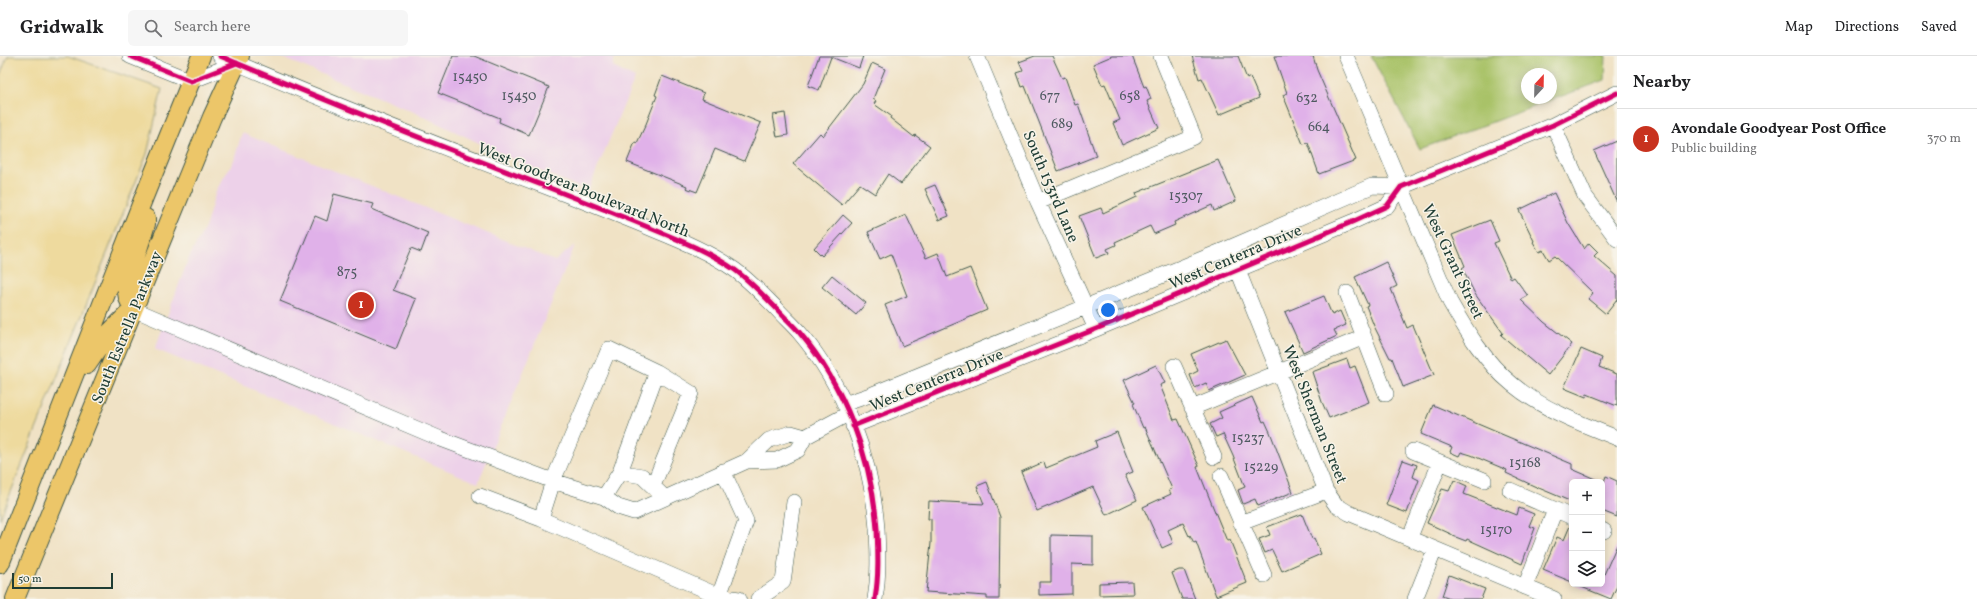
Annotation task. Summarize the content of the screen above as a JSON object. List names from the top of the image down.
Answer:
{
  "streets": {
    "main road": ["South Estrella Parkway"],
    "street": [
      "South 153rd Lane",
      "West Goodyear Boulevard North",
      "West Centerra Drive",
      "West Grant Street",
      "West Sherman Street"
    ]
  },
  "crossings": [
    ["South 153rd Lane", "West Centerra Drive"],
    ["West Goodyear Boulevard North", "West Centerra Drive"],
    ["West Goodyear Boulevard North", "South Estrella Parkway"],
    ["West Centerra Drive", "West Grant Street"],
    ["West Centerra Drive", "West Sherman Street"]
  ],
  "house_numbers": [
    "15450",
    "15450",
    "677",
    "658",
    "632",
    "689",
    "664",
    "15307",
    "875",
    "15237",
    "15168",
    "15229",
    "15170"
  ],
  "scale_bar": "50 m",
  "north": "top",
  "page": {
    "header": "Gridwalk",
    "search": "Search here",
    "nav": ["Map", "Directions", "Saved"],
    "heading": "Nearby",
    "list": [
      {
        "mark": "1",
        "name": "Avondale Goodyear Post Office",
        "note": "Public building",
        "value": "370 m"
      }
    ],
    "pins": "1",
    "map_buttons": ["+", "−"],
    "scale": "50 m"
  }
}
